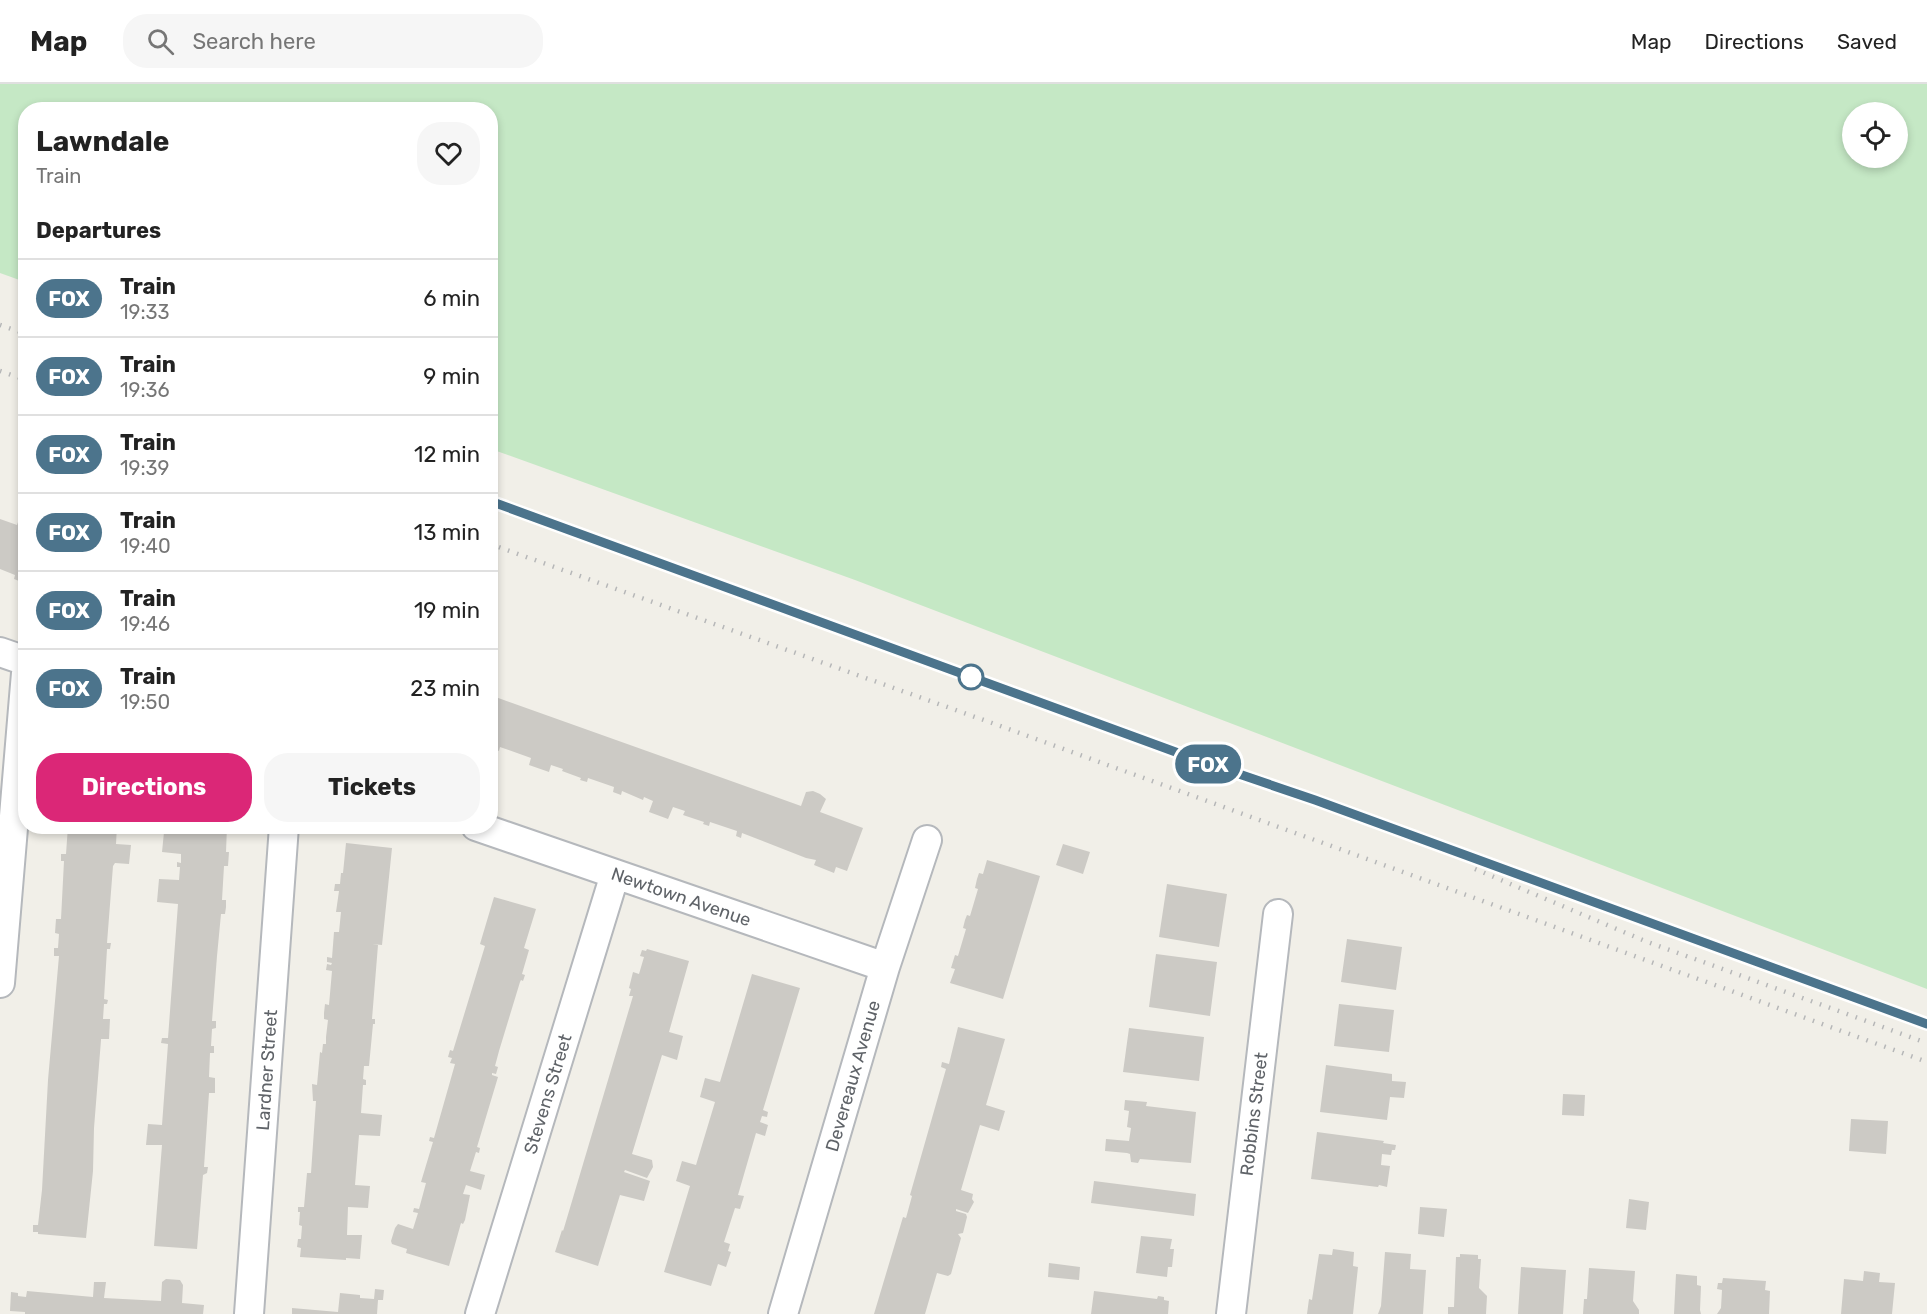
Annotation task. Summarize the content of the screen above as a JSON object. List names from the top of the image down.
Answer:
{
  "streets": {
    "street": [
      "Newtown Avenue",
      "Lardner Street",
      "Devereaux Avenue",
      "Stevens Street",
      "Robbins Street"
    ]
  },
  "crossings": [
    ["Newtown Avenue", "Devereaux Avenue"],
    ["Newtown Avenue", "Stevens Street"]
  ],
  "page": {
    "header": "Map",
    "search": "Search here",
    "nav": ["Map", "Directions", "Saved"],
    "on_map": "FOX",
    "heading": [
      ["Lawndale", "Train"],
      "Departures"
    ],
    "list": [
      {
        "mark": "FOX",
        "name": "Train",
        "note": "19:33",
        "value": "6 min"
      },
      {
        "mark": "FOX",
        "name": "Train",
        "note": "19:36",
        "value": "9 min"
      },
      {
        "mark": "FOX",
        "name": "Train",
        "note": "19:39",
        "value": "12 min"
      },
      {
        "mark": "FOX",
        "name": "Train",
        "note": "19:40",
        "value": "13 min"
      },
      {
        "mark": "FOX",
        "name": "Train",
        "note": "19:46",
        "value": "19 min"
      },
      {
        "mark": "FOX",
        "name": "Train",
        "note": "19:50",
        "value": "23 min"
      }
    ],
    "buttons": ["Directions", "Tickets"]
  }
}
